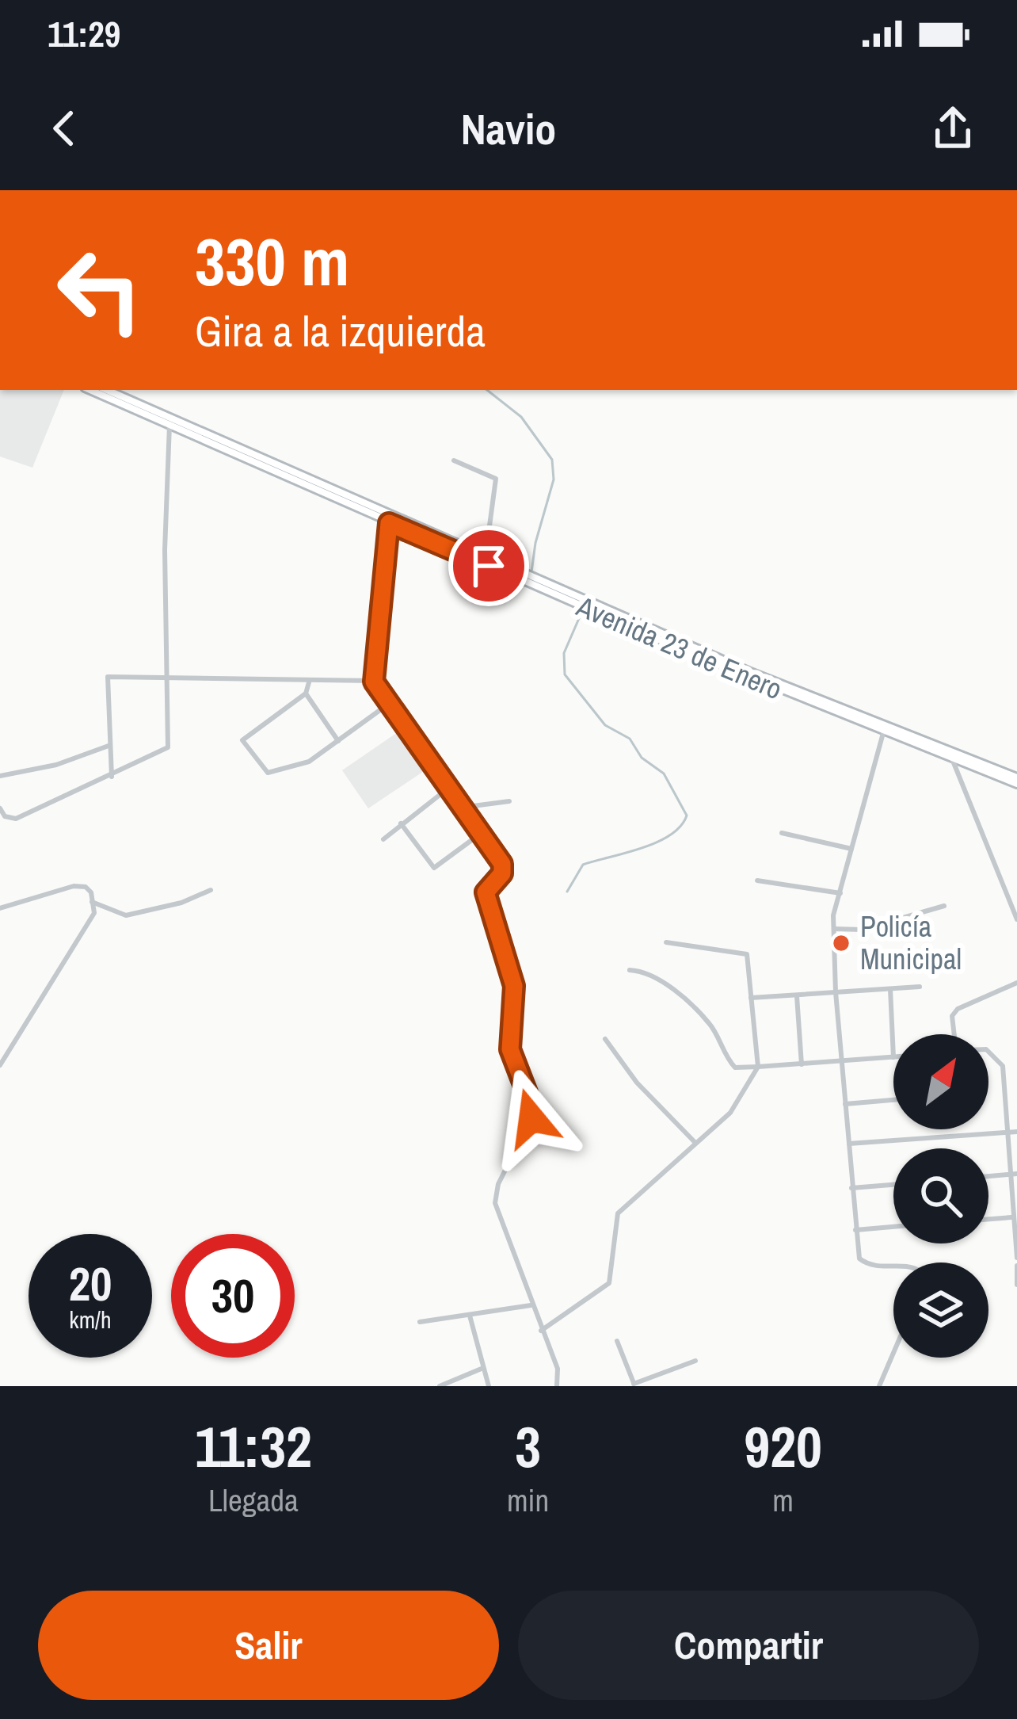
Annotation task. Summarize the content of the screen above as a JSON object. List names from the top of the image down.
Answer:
{
  "streets": {
    "main road": ["Avenida 23 de Enero"]
  },
  "places": ["Policía Municipal"],
  "north": "top right",
  "page": {
    "status": "11:29",
    "header": "Navio",
    "turn": ["330 m", "Gira a la izquierda"],
    "speed": "20 km/h",
    "limit": "30",
    "eta": [
      "11:32",
      "Llegada",
      "3",
      "min",
      "920",
      "m"
    ],
    "buttons": ["Salir", "Compartir"]
  }
}
